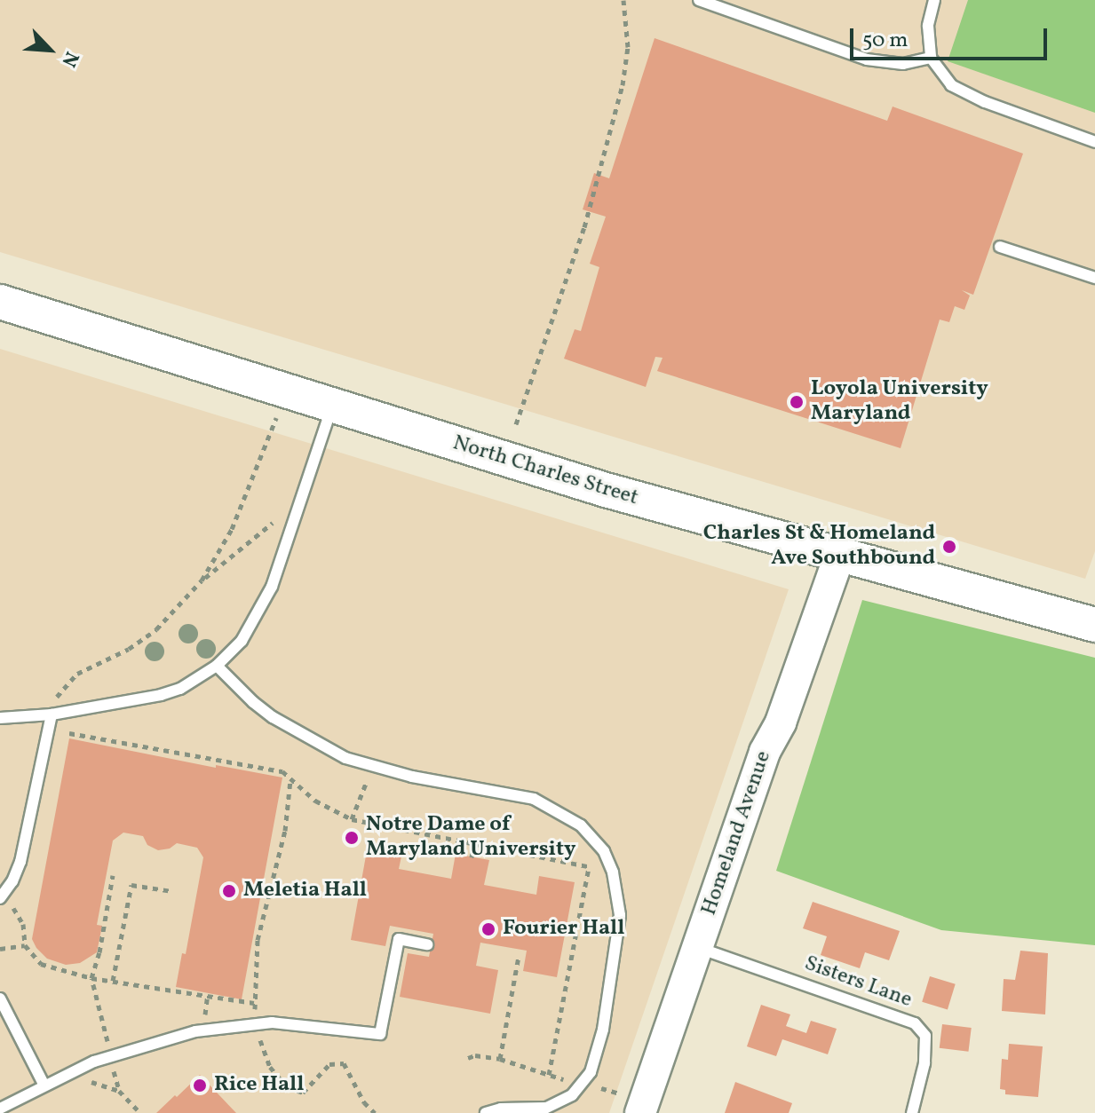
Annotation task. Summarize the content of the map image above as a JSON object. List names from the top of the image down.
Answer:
{
  "streets": {
    "main road": ["North Charles Street"],
    "street": ["Homeland Avenue"],
    "lane": ["Sisters Lane"]
  },
  "crossings": [
    ["North Charles Street", "Homeland Avenue"],
    ["Homeland Avenue", "Sisters Lane"]
  ],
  "places": [
    "Loyola University Maryland",
    "Charles St & Homeland Ave Southbound",
    "Notre Dame of Maryland University",
    "Meletia Hall",
    "Fourier Hall",
    "Rice Hall"
  ],
  "scale_bar": "50 m",
  "north": "bottom right"
}
